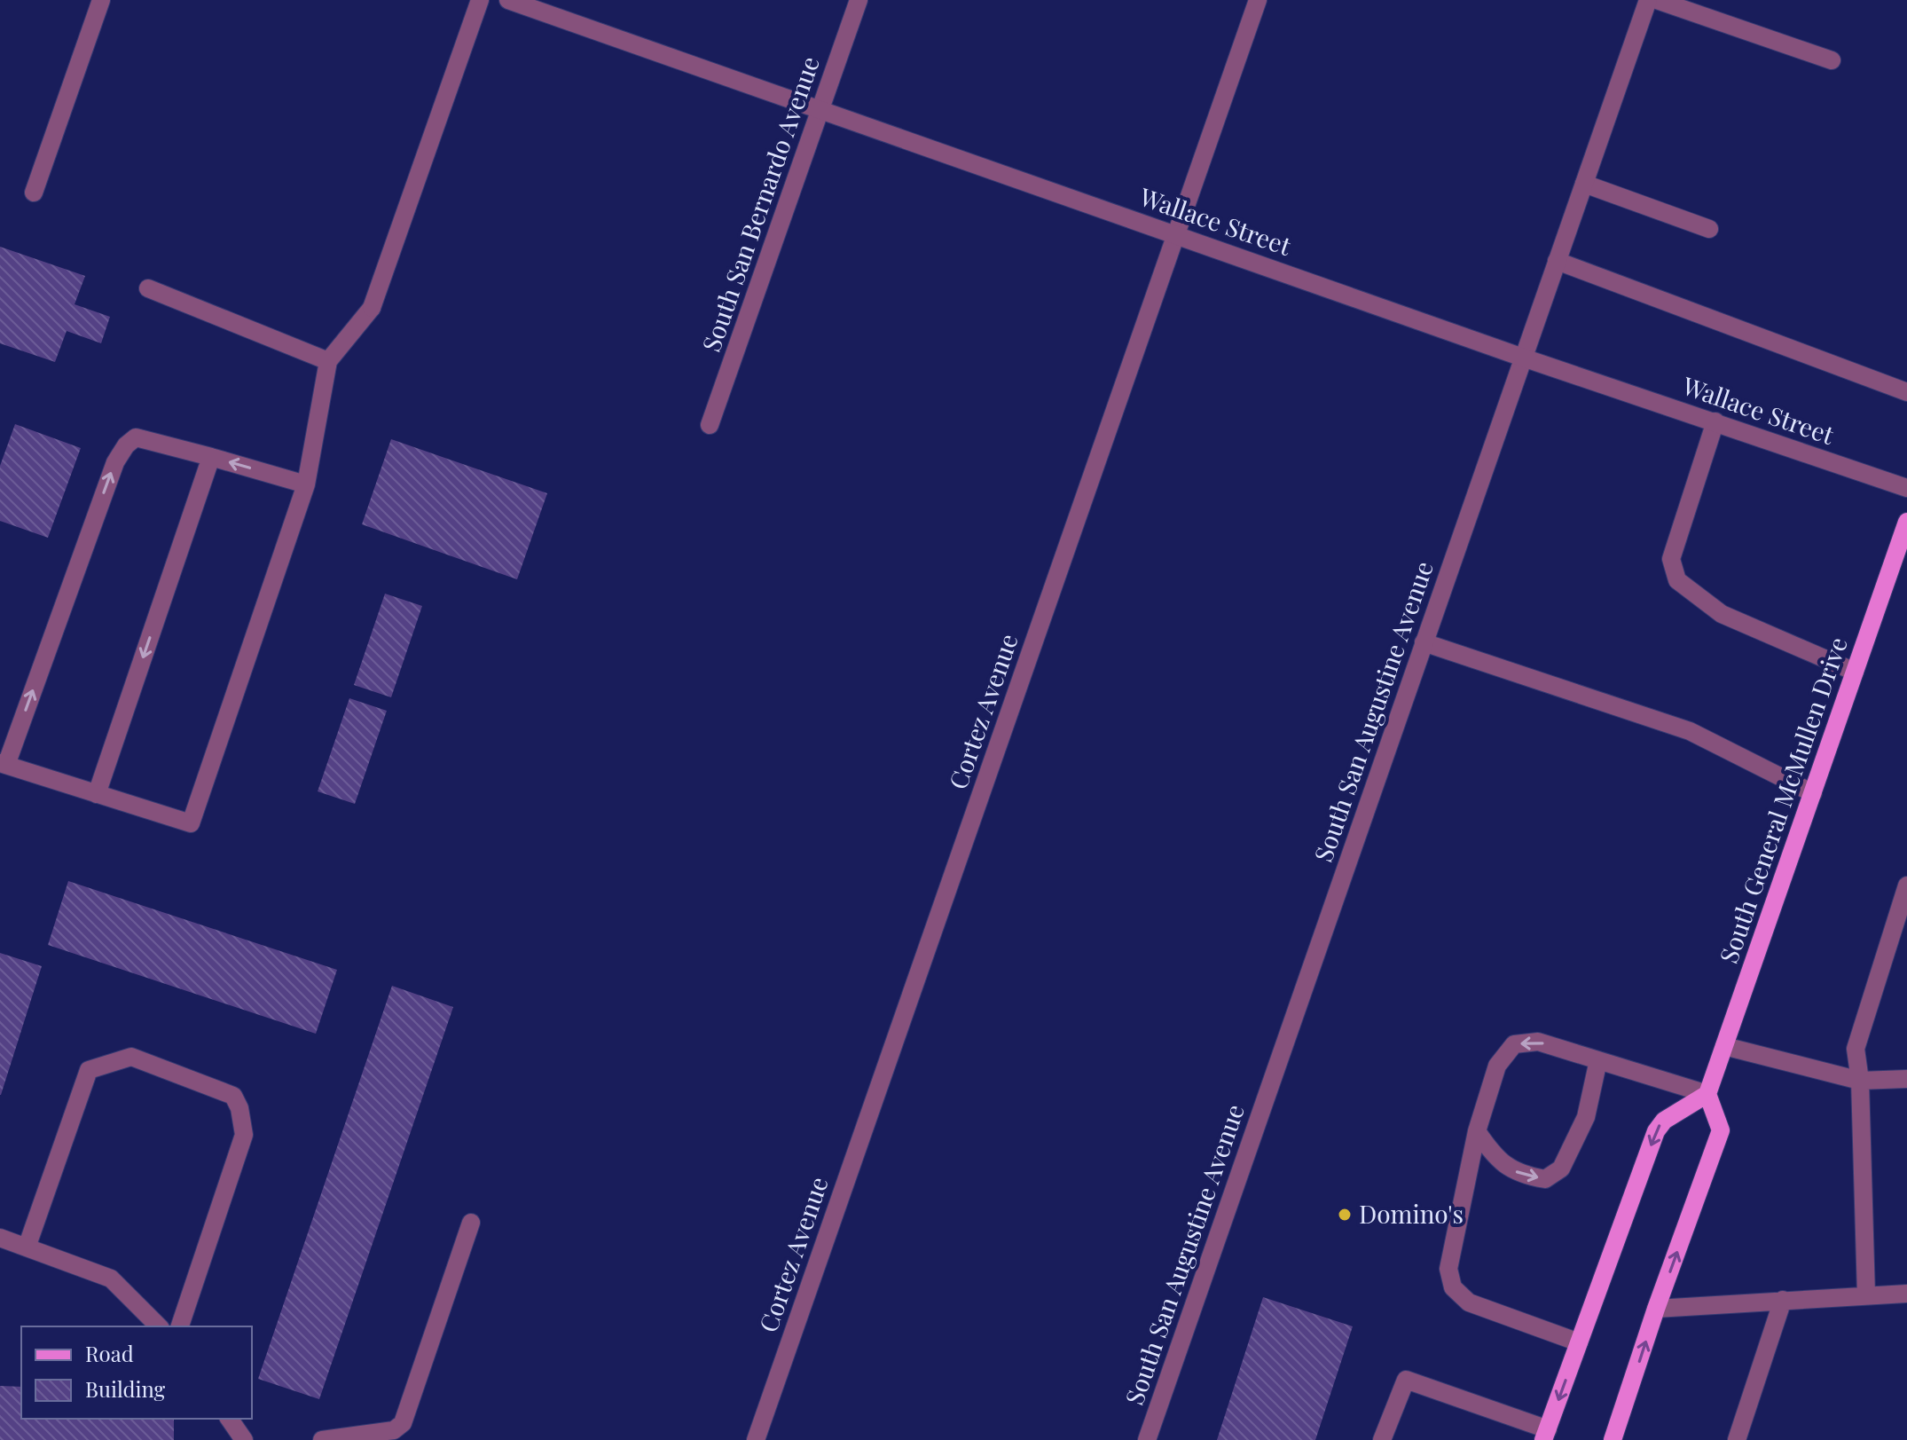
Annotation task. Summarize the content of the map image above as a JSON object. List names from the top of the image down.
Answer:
{
  "streets": {
    "main road": ["South General McMullen Drive"],
    "street": [
      "South San Bernardo Avenue",
      "Wallace Street",
      "Cortez Avenue",
      "South San Augustine Avenue"
    ]
  },
  "crossings": [
    ["South San Bernardo Avenue", "Wallace Street"],
    ["Wallace Street", "Cortez Avenue"],
    ["Wallace Street", "South San Augustine Avenue"]
  ],
  "places": ["Domino's"],
  "legend": ["Road", "Building"]
}
